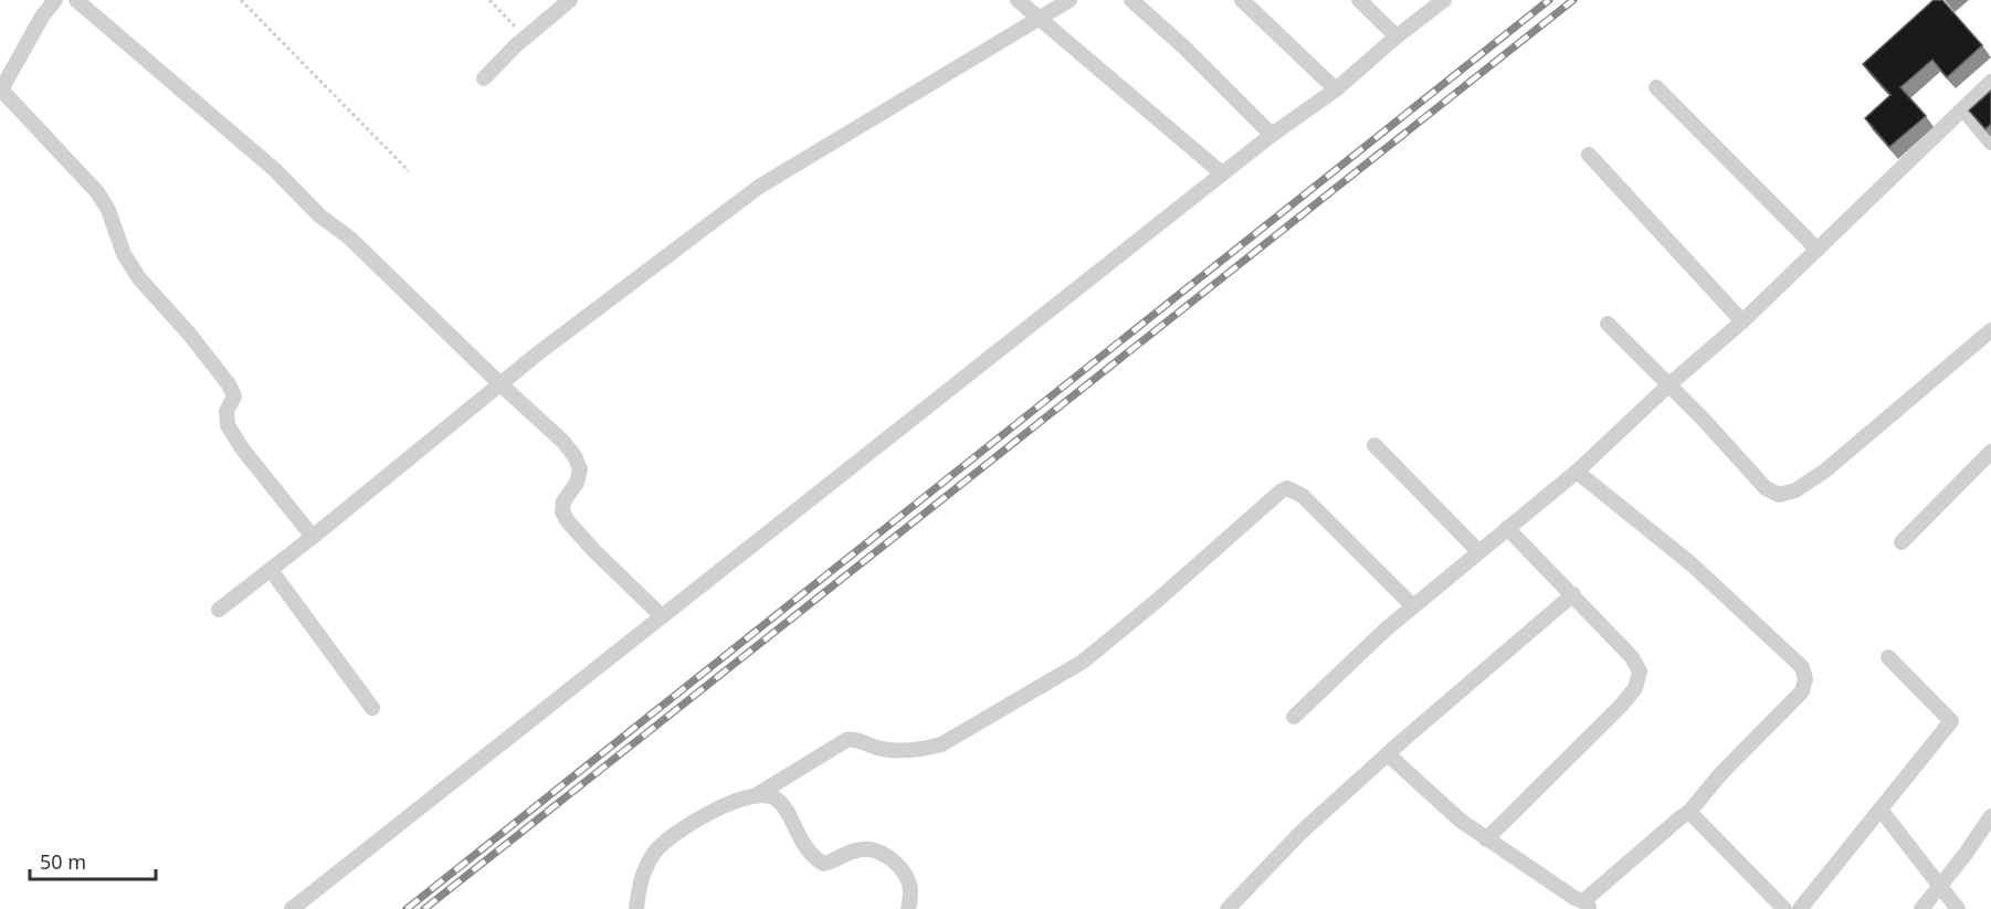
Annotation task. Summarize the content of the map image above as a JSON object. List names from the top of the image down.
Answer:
{
  "scale_bar": "50 m"
}
